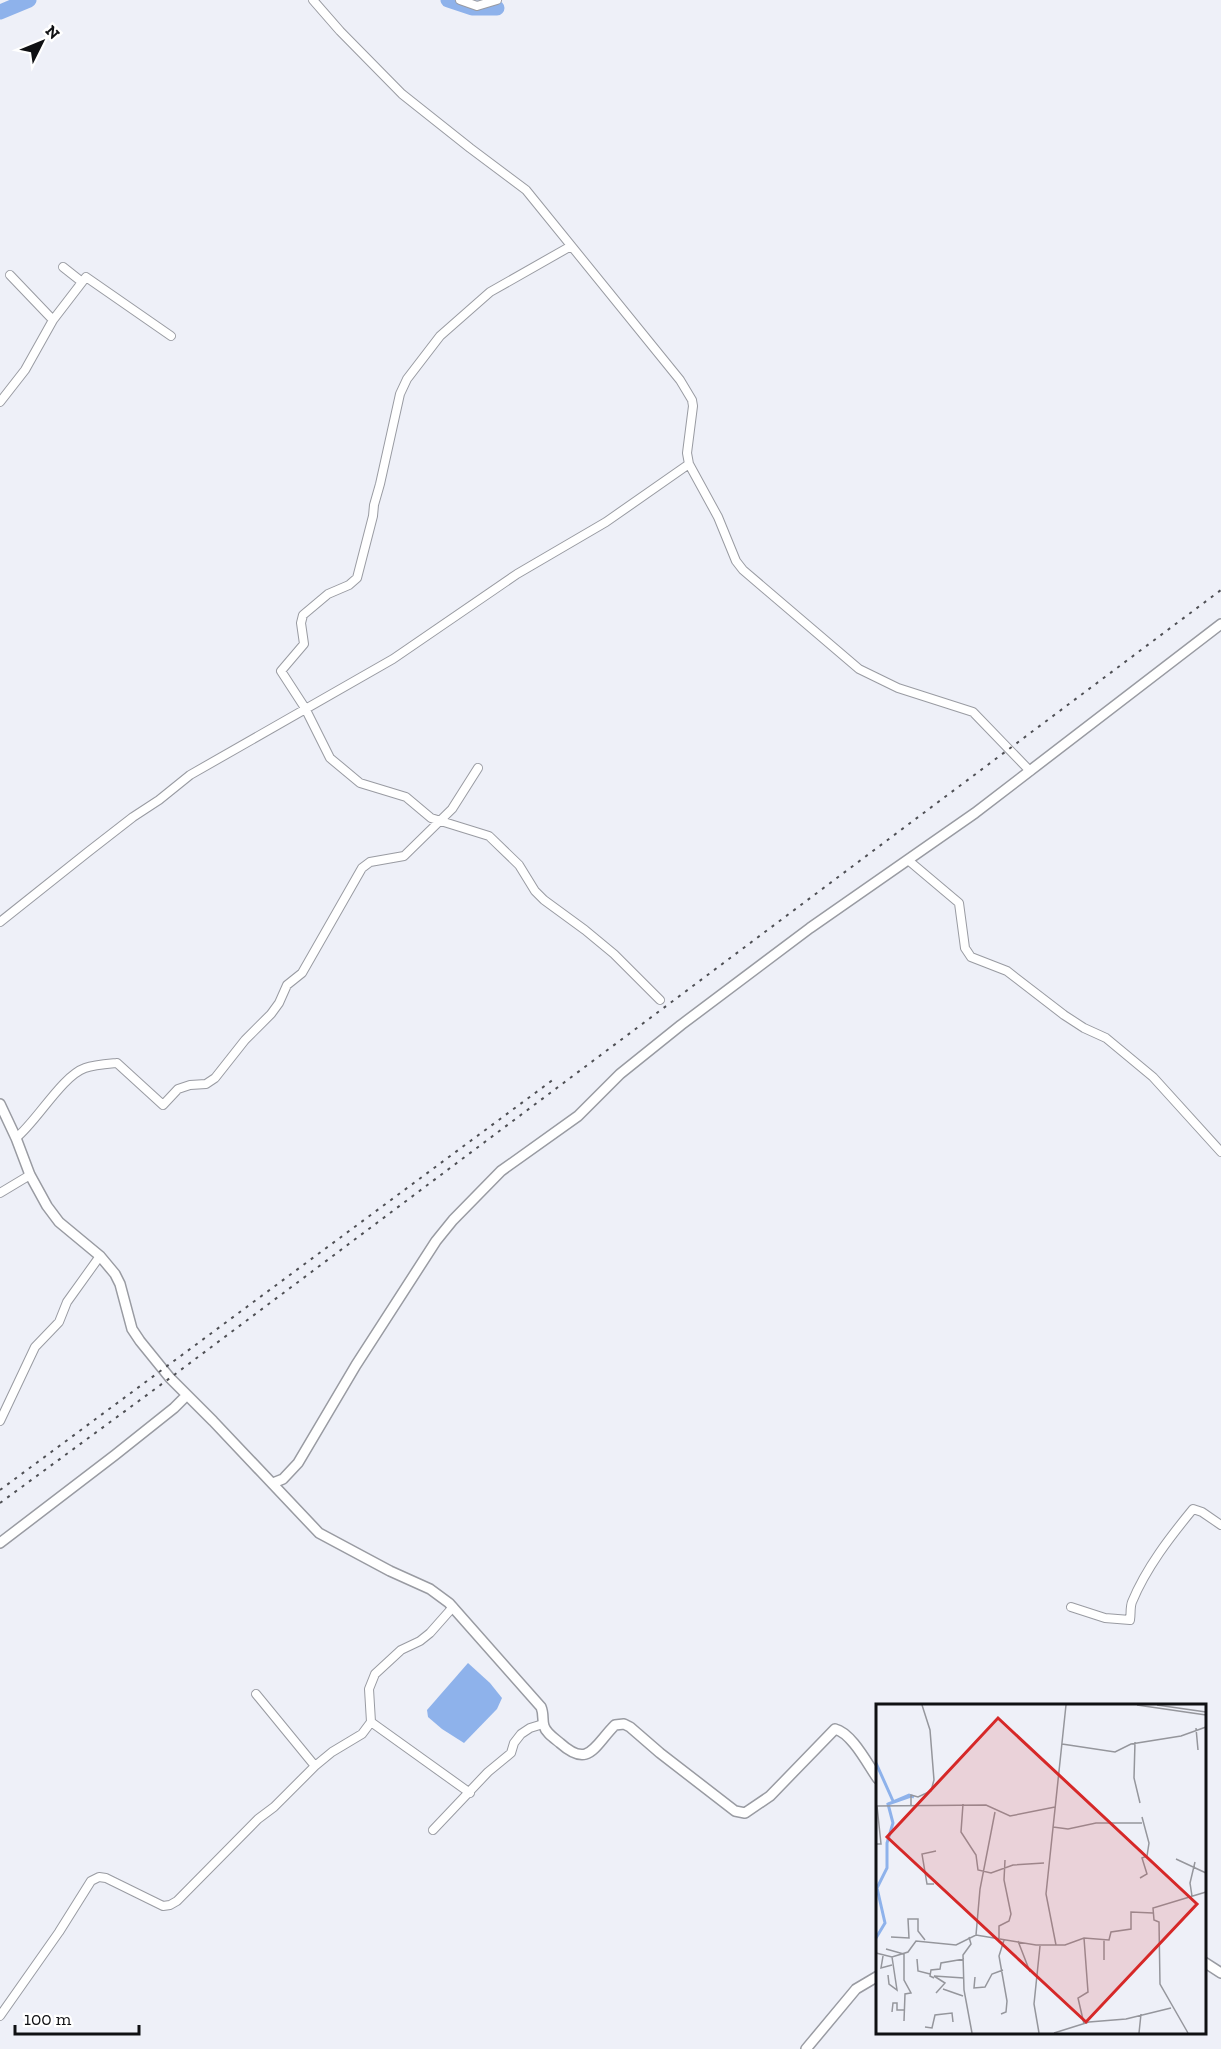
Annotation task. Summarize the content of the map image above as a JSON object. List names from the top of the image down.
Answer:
{
  "scale_bar": "100 m",
  "north": "top right"
}
